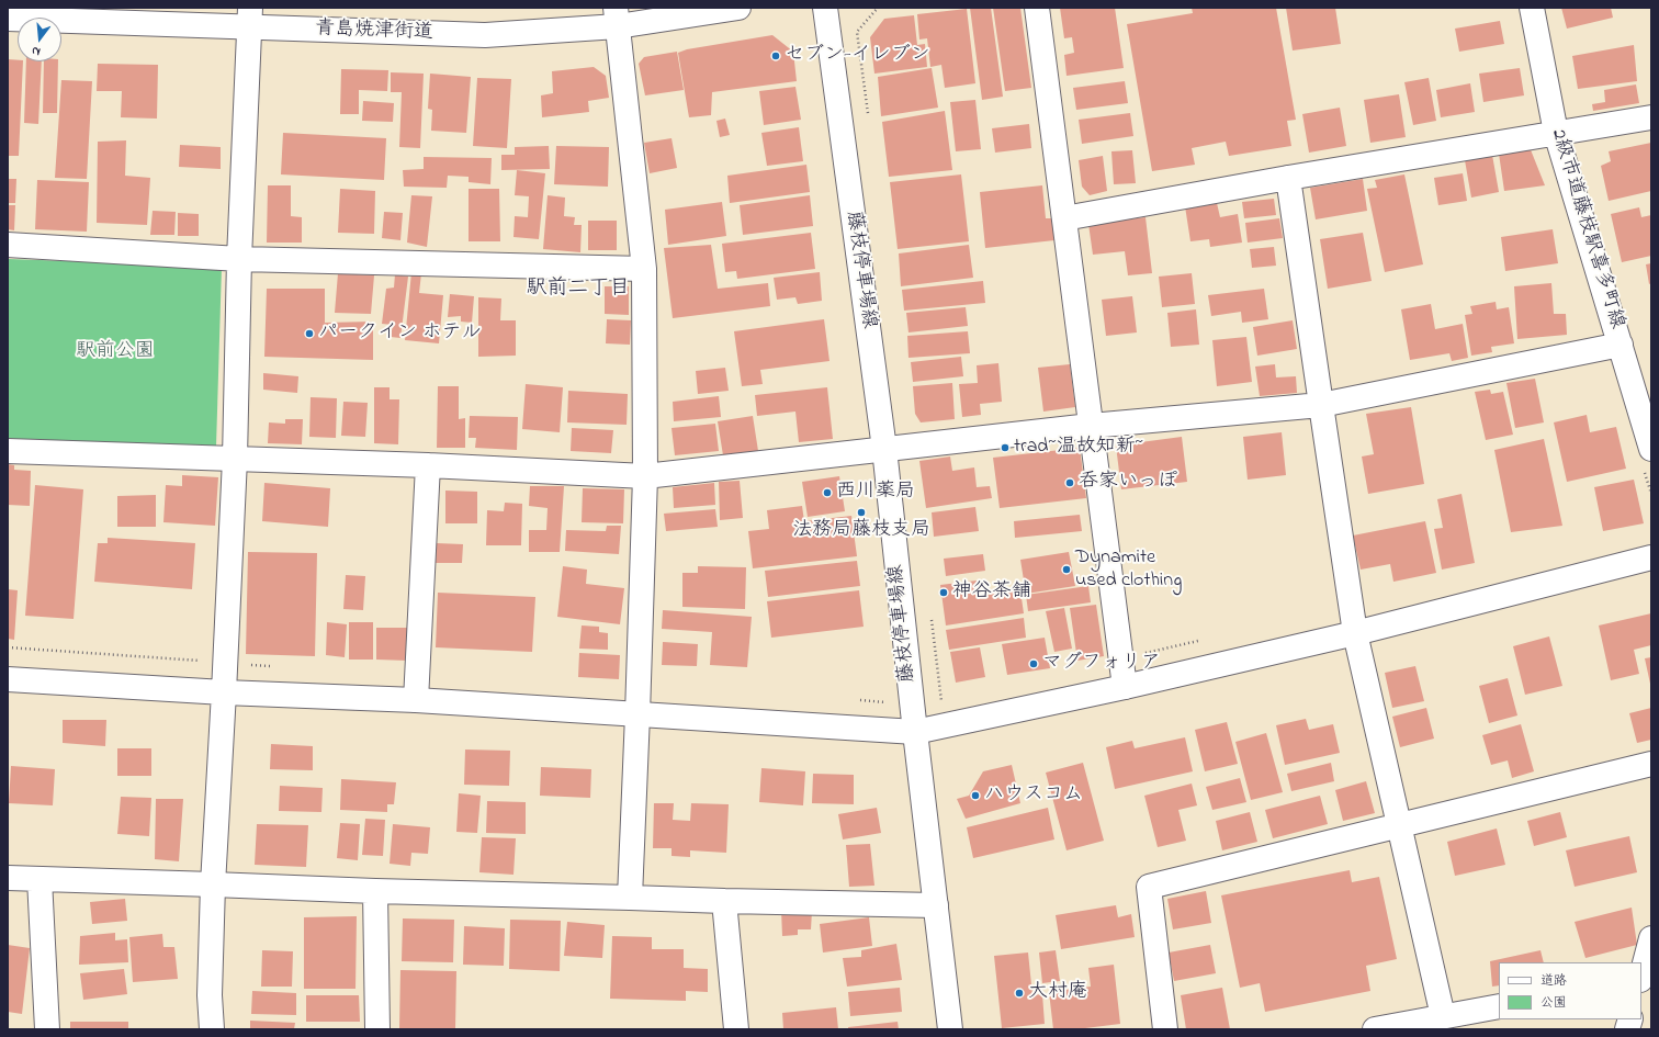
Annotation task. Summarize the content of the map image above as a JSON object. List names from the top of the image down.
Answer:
{
  "streets": {
    "street": ["青島焼津街道", "2級市道藤枝駅喜多町線", "藤枝停車場線"]
  },
  "districts": ["駅前二丁目"],
  "parks": ["駅前公園"],
  "places": [
    "セブン-イレブン",
    "パークイン ホテル",
    "trad~温故知新~",
    "呑家いっぽ",
    "西川薬局",
    "法務局藤枝支局",
    "Dynamite used clothing",
    "神谷茶舗",
    "マグフォリア",
    "ハウスコム",
    "大村庵"
  ],
  "legend": ["道路", "公園"],
  "north": "bottom"
}
